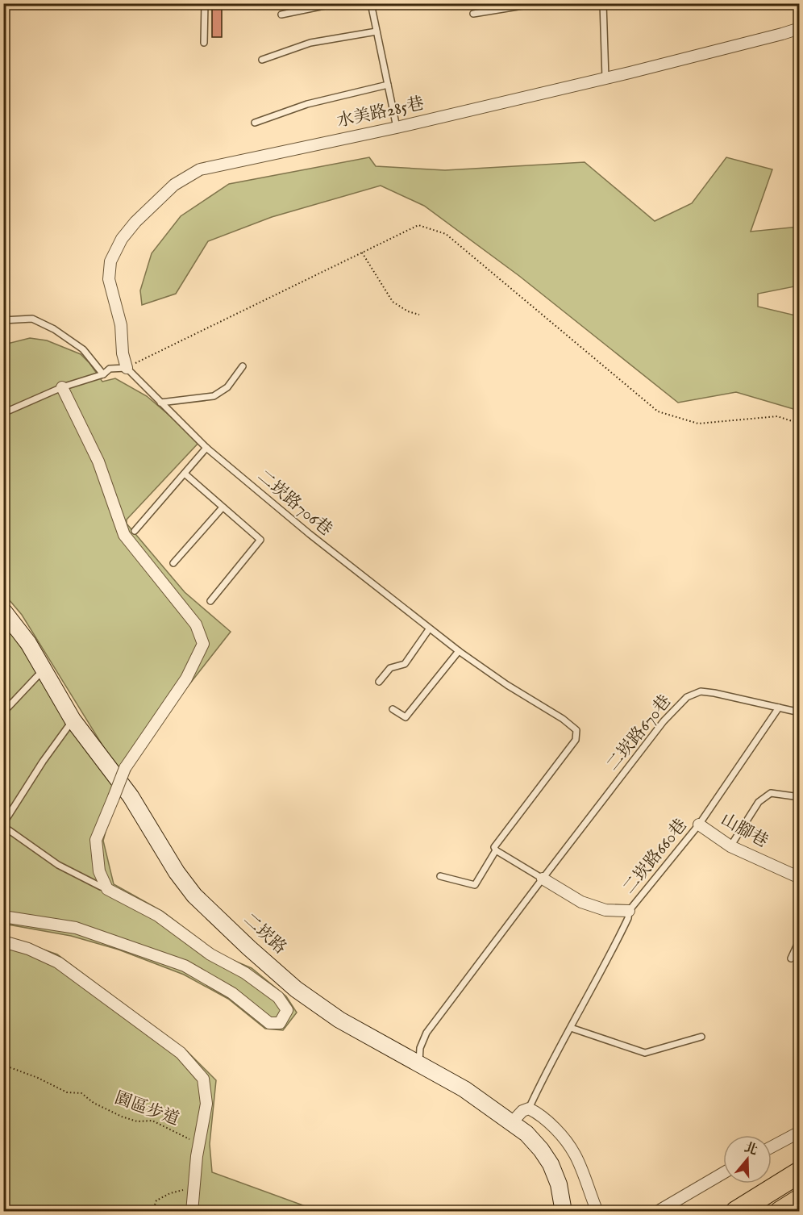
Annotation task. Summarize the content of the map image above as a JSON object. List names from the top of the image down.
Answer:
{
  "streets": {
    "street": ["水美路285巷", "山腳巷", "二崁路"],
    "lane": ["二崁路706巷", "二崁路670巷", "二崁路660巷"],
    "path": ["園區步道"]
  },
  "crossings": [
    ["水美路285巷", "二崁路706巷"],
    ["二崁路670巷", "二崁路660巷"],
    ["二崁路670巷", "二崁路"],
    ["山腳巷", "二崁路660巷"]
  ],
  "north": "top"
}
